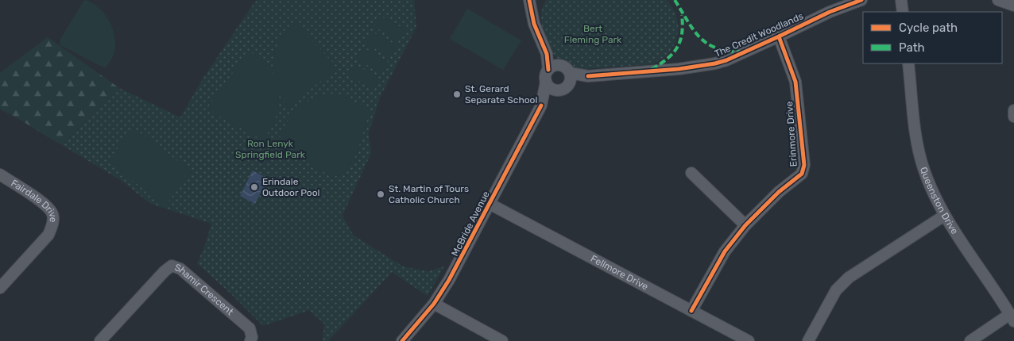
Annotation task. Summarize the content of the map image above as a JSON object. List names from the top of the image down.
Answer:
{
  "streets": {
    "street": [
      "The Credit Woodlands",
      "Erinmore Drive",
      "Queenston Drive",
      "Fairdale Drive",
      "McBride Avenue",
      "Fellmore Drive",
      "Shamir Crescent"
    ]
  },
  "crossings": [
    ["The Credit Woodlands", "Erinmore Drive"],
    ["The Credit Woodlands", "McBride Avenue"],
    ["Erinmore Drive", "Fellmore Drive"],
    ["McBride Avenue", "Fellmore Drive"]
  ],
  "parks": ["Bert Fleming Park", "Ron Lenyk Springfield Park"],
  "places": ["St. Gerard Separate School", "Erindale Outdoor Pool", "St. Martin of Tours Catholic Church"],
  "legend": ["Cycle path", "Path"]
}
